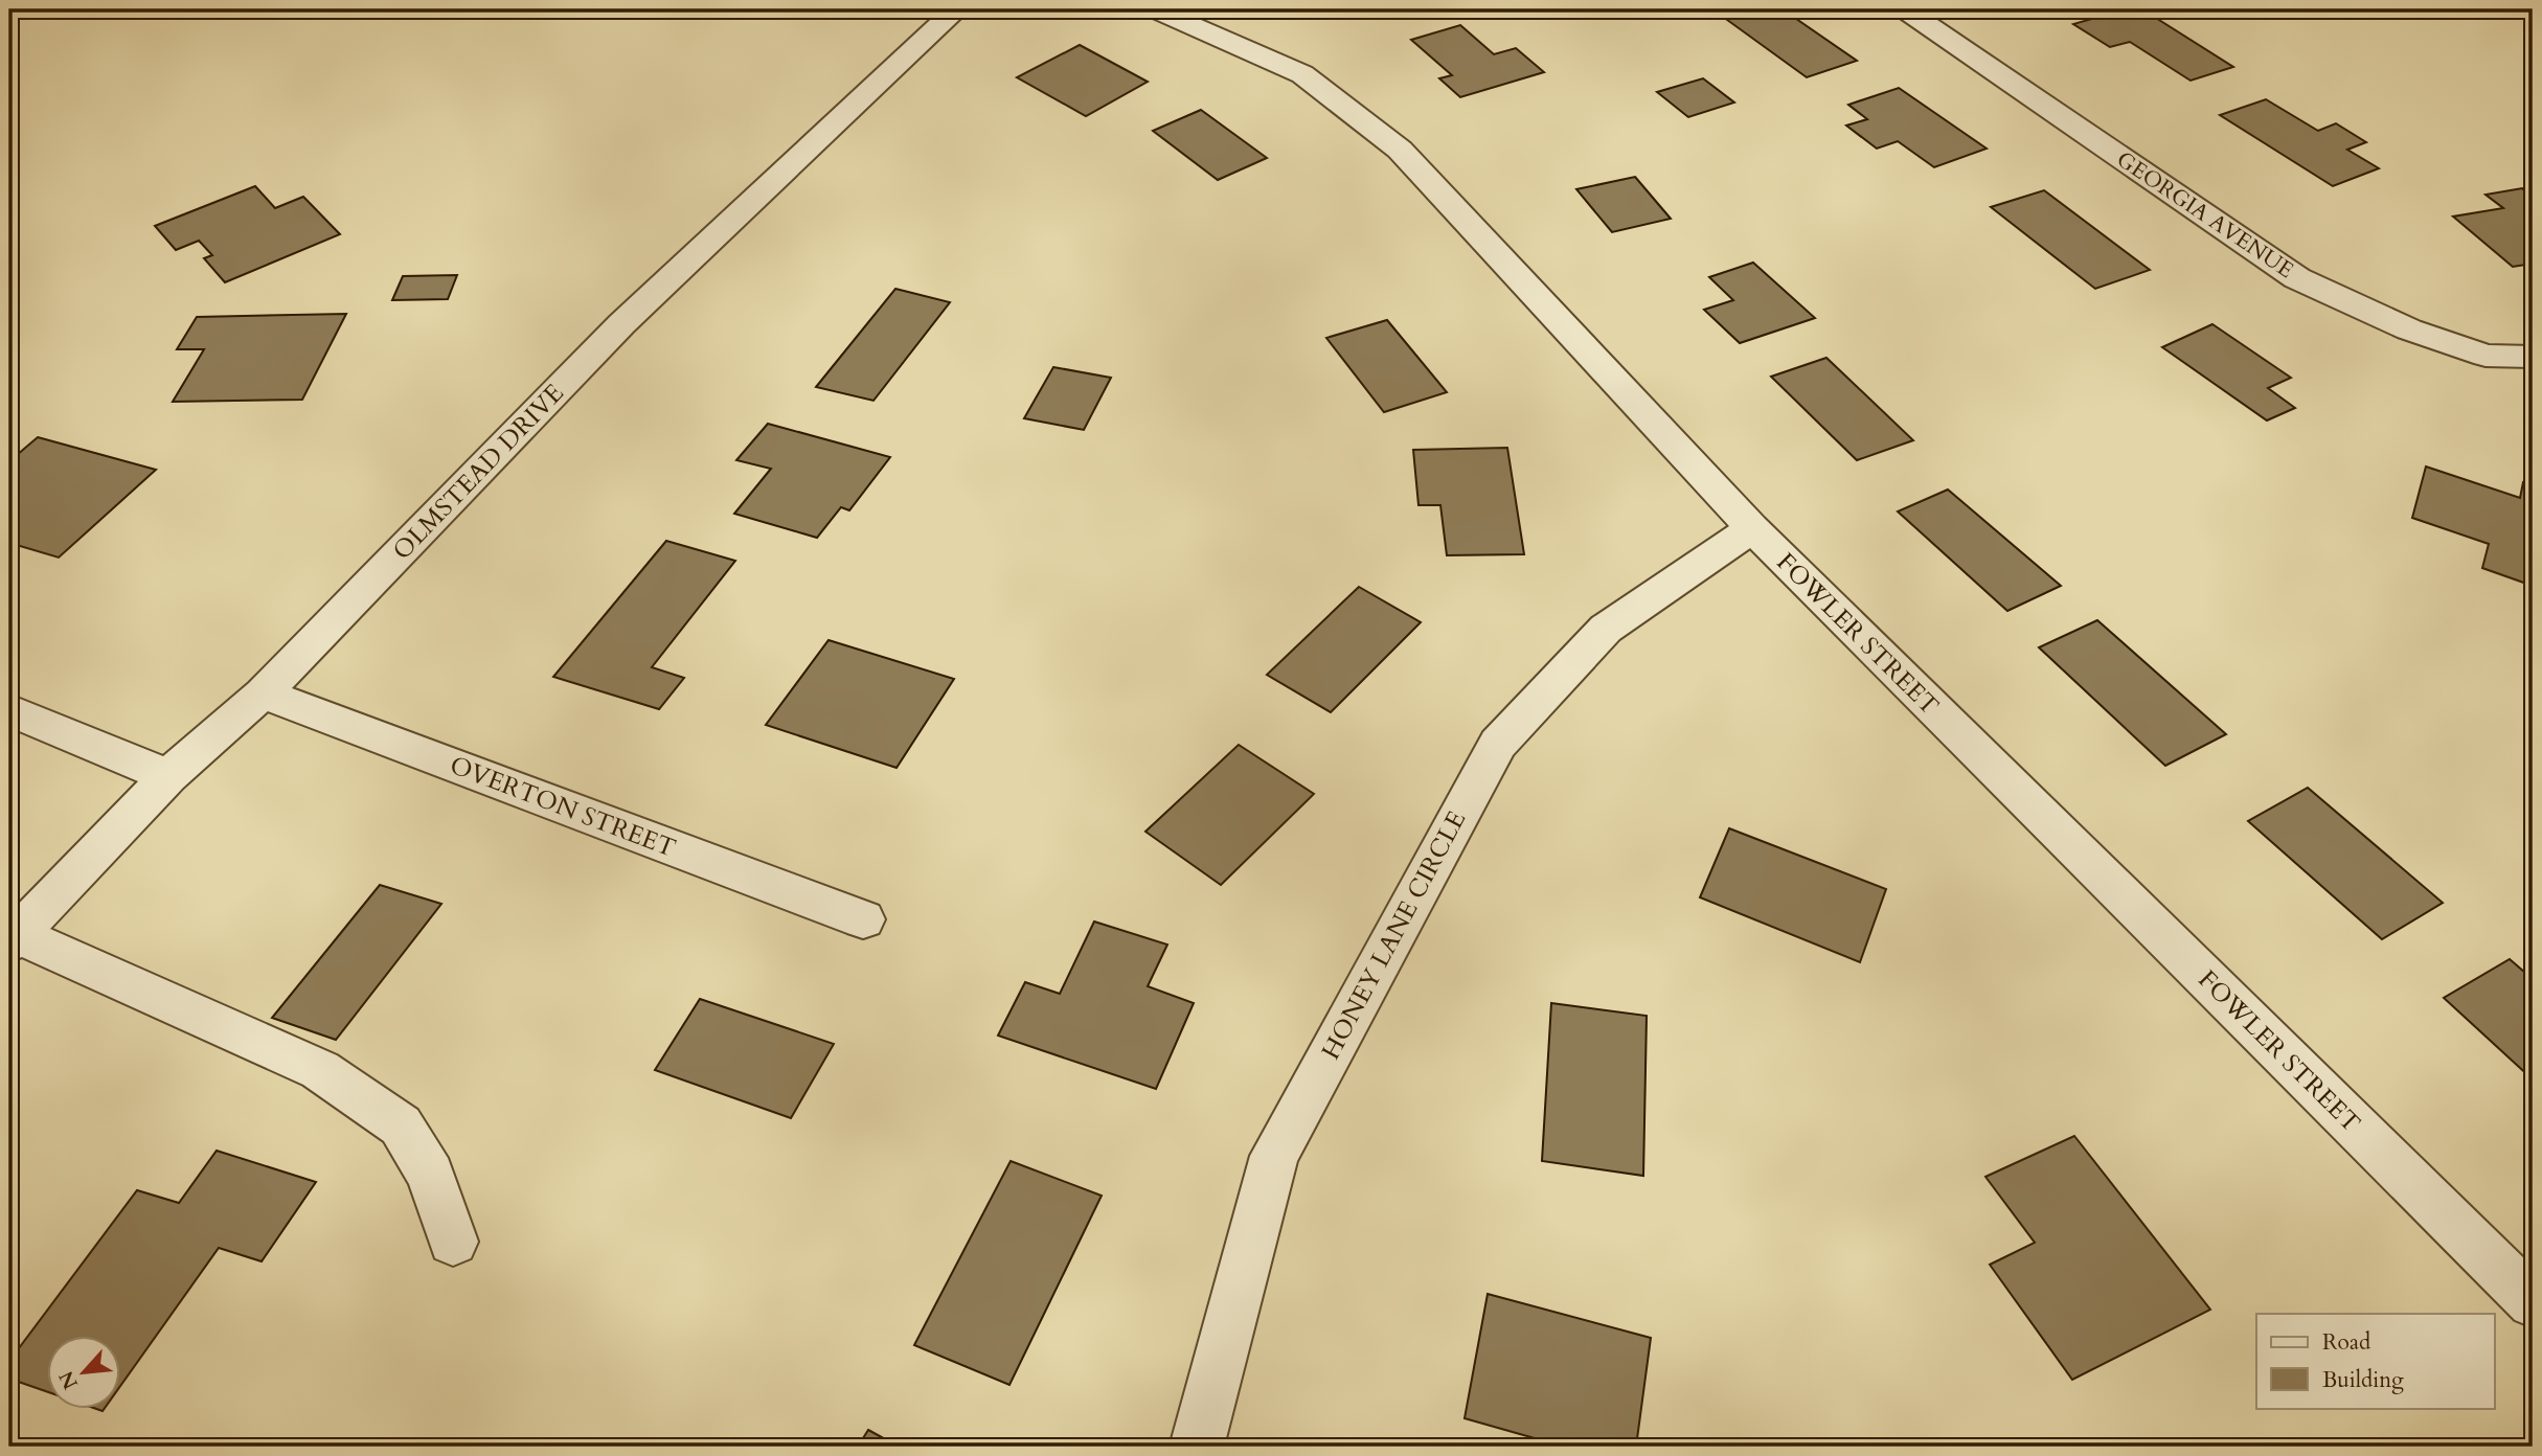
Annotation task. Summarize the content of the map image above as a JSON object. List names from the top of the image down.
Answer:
{
  "streets": {
    "street": [
      "GEORGIA AVENUE",
      "OLMSTEAD DRIVE",
      "FOWLER STREET",
      "OVERTON STREET",
      "HONEY LANE CIRCLE"
    ]
  },
  "crossings": [
    ["OLMSTEAD DRIVE", "OVERTON STREET"],
    ["FOWLER STREET", "HONEY LANE CIRCLE"]
  ],
  "legend": ["Road", "Building"],
  "north": "bottom left"
}
